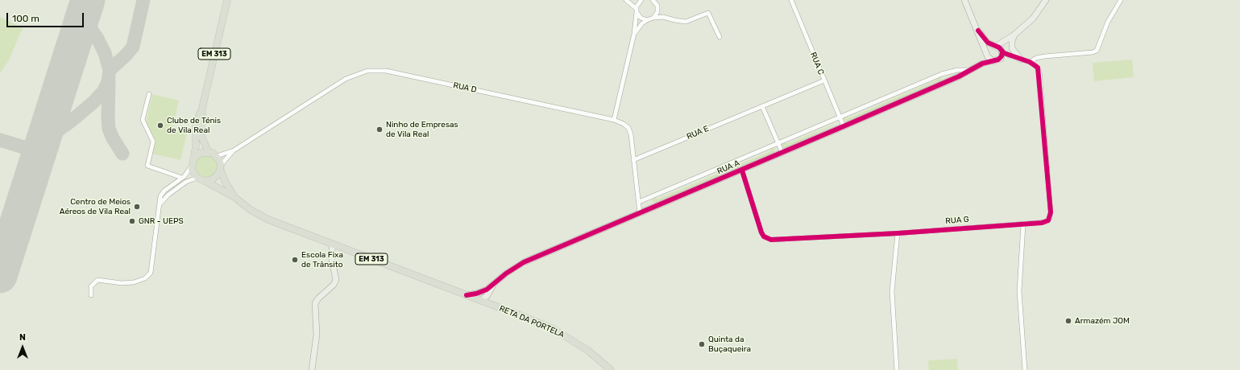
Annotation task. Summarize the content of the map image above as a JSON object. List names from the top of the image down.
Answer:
{
  "streets": {
    "main road": ["EM 313", "RETA DA PORTELA"],
    "street": [
      "RUA C",
      "RUA D",
      "RUA E",
      "RUA A",
      "RUA G"
    ]
  },
  "crossings": [
    ["EM 313", "RETA DA PORTELA"],
    ["RUA C", "RUA E"],
    ["RUA C", "RUA A"],
    ["RUA D", "RUA E"],
    ["RUA D", "RUA A"],
    ["RUA A", "RUA G"]
  ],
  "places": [
    "Clube de Ténis de Vila Real",
    "Ninho de Empresas de Vila Real",
    "Centro de Meios Aéreos de Vila Real",
    "GNR - UEPS",
    "Escola Fixa de Trânsito",
    "Armazém JOM",
    "Quinta da Buçaqueira"
  ],
  "scale_bar": "100 m",
  "north": "top"
}
